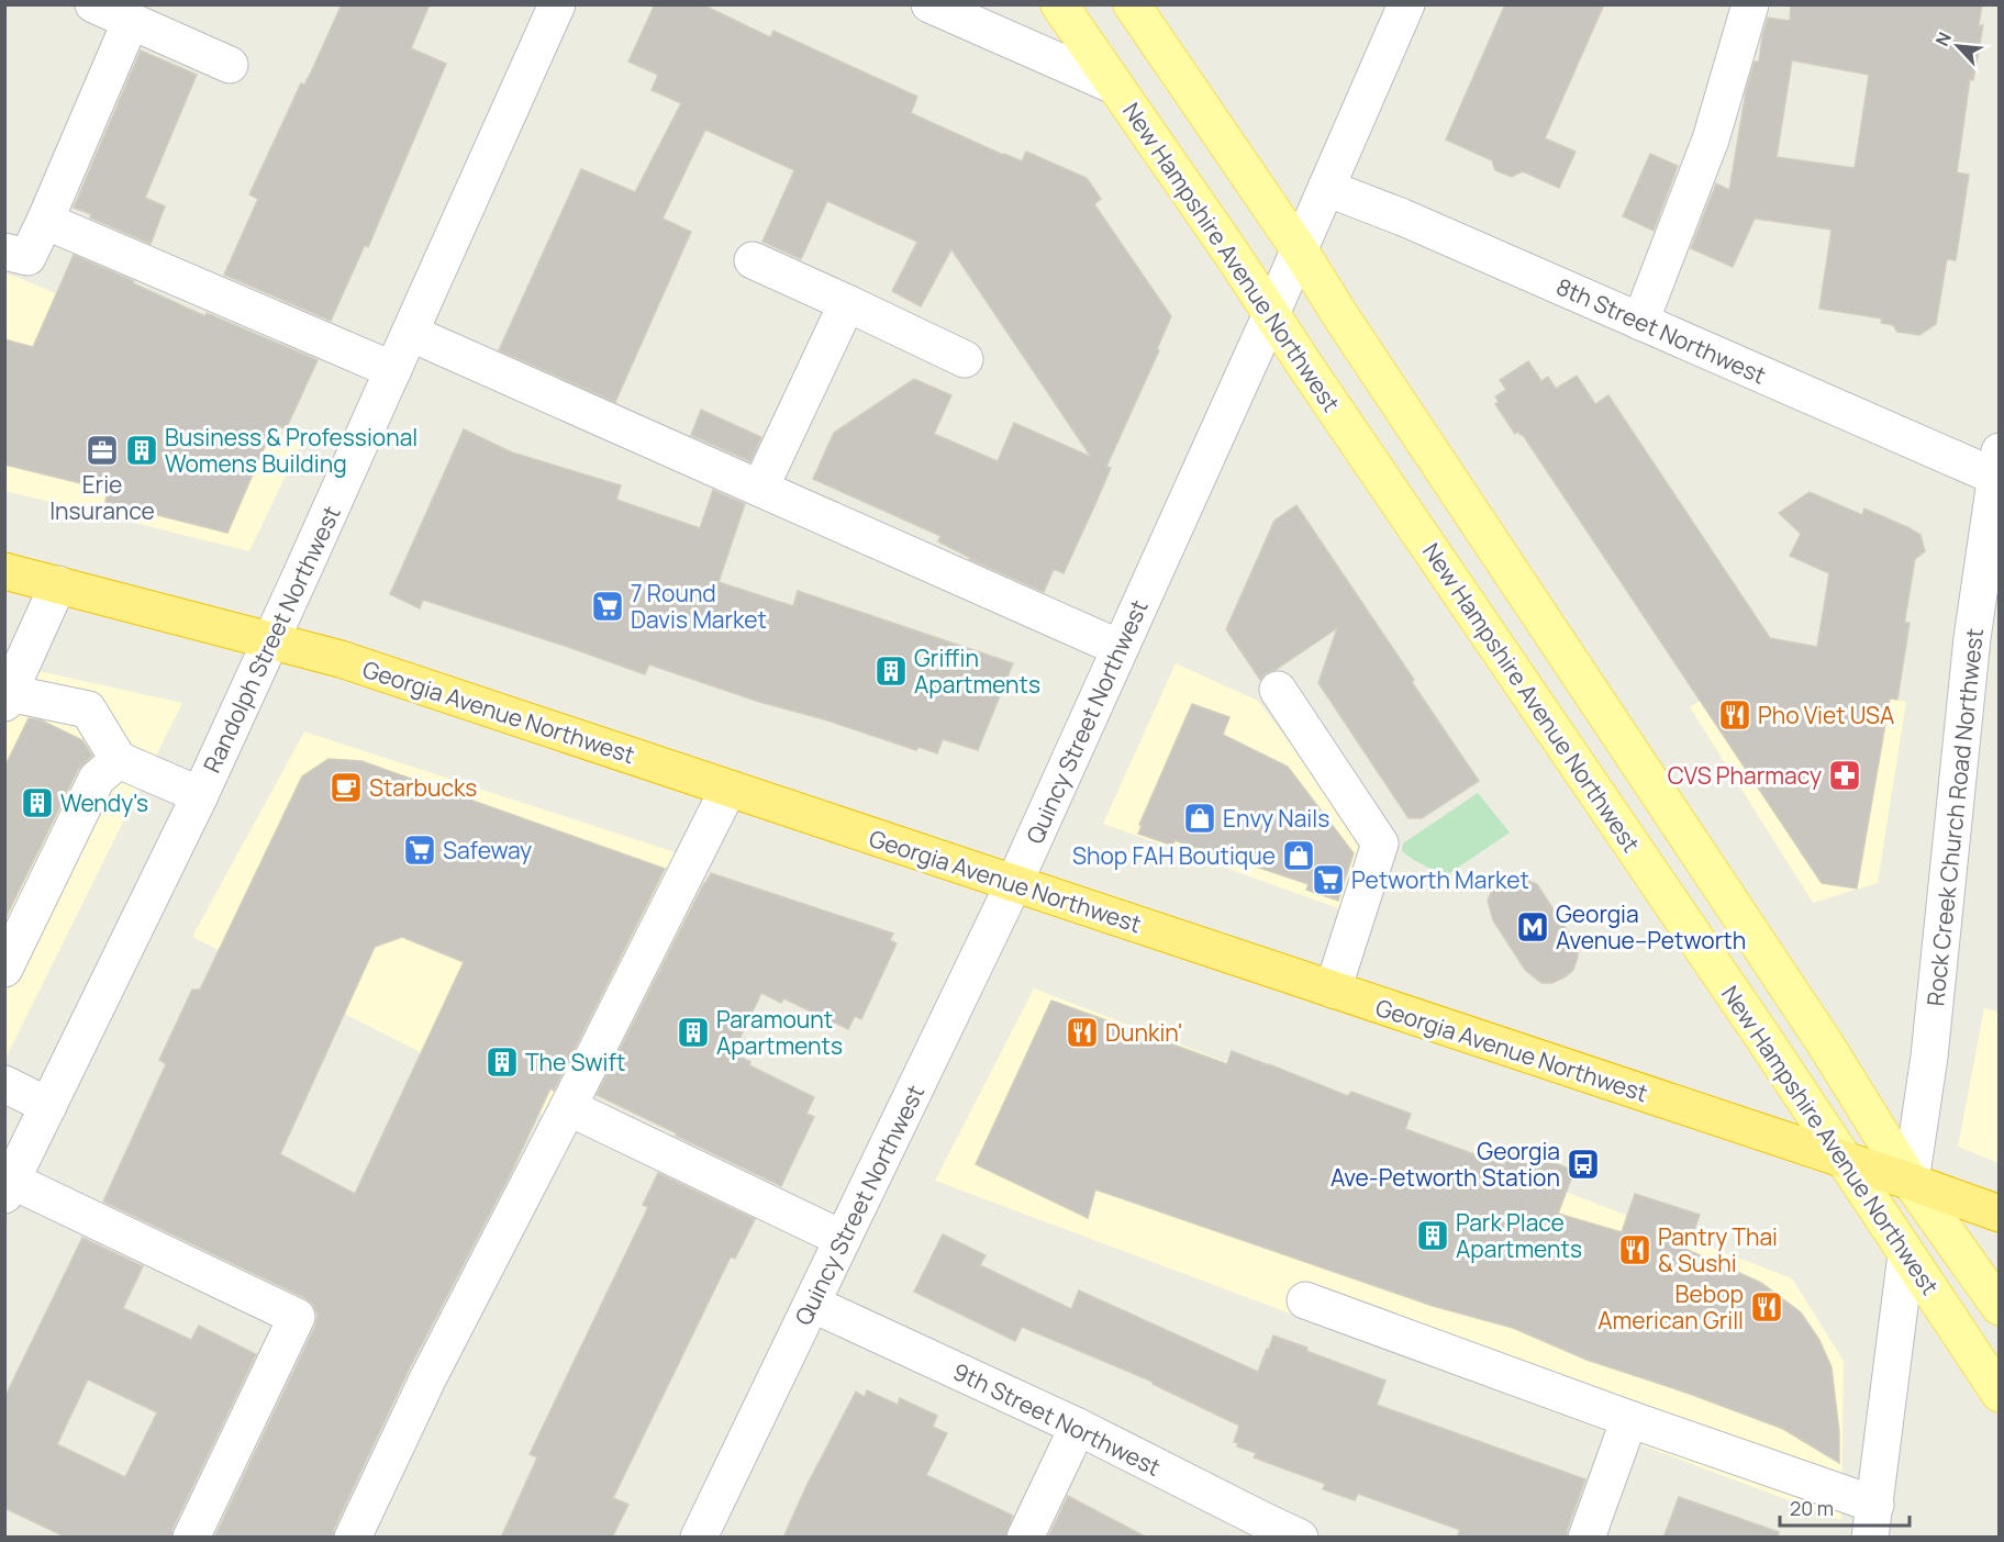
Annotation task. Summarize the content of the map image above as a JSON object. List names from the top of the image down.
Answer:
{
  "streets": {
    "highway": ["Georgia Avenue Northwest"],
    "main road": ["New Hampshire Avenue Northwest"],
    "street": [
      "8th Street Northwest",
      "Randolph Street Northwest",
      "Quincy Street Northwest",
      "Rock Creek Church Road Northwest",
      "9th Street Northwest"
    ]
  },
  "crossings": [
    ["New Hampshire Avenue Northwest", "Georgia Avenue Northwest"],
    ["New Hampshire Avenue Northwest", "Quincy Street Northwest"],
    ["New Hampshire Avenue Northwest", "Rock Creek Church Road Northwest"],
    ["8th Street Northwest", "Quincy Street Northwest"],
    ["8th Street Northwest", "Rock Creek Church Road Northwest"],
    ["Randolph Street Northwest", "Georgia Avenue Northwest"],
    ["Georgia Avenue Northwest", "Quincy Street Northwest"],
    ["Georgia Avenue Northwest", "Rock Creek Church Road Northwest"],
    ["Quincy Street Northwest", "9th Street Northwest"]
  ],
  "places": {
    "office": ["Erie Insurance"],
    "building": [
      "Business & Professional Womens Building",
      "Griffin Apartments",
      "Wendy's",
      "Paramount Apartments",
      "The Swift",
      "Park Place Apartments"
    ],
    "supermarket": ["7 Round Davis Market", "Safeway", "Petworth Market"],
    "restaurant": [
      "Pho Viet USA",
      "Dunkin'",
      "Pantry Thai & Sushi",
      "Bebop American Grill"
    ],
    "pharmacy": ["CVS Pharmacy"],
    "cafe": ["Starbucks"],
    "shop": ["Envy Nails", "Shop FAH Boutique"],
    "metro station": ["Georgia Avenue–Petworth"],
    "bus stop": ["Georgia Ave-Petworth Station"]
  },
  "scale_bar": "20 m",
  "north": "top left"
}
